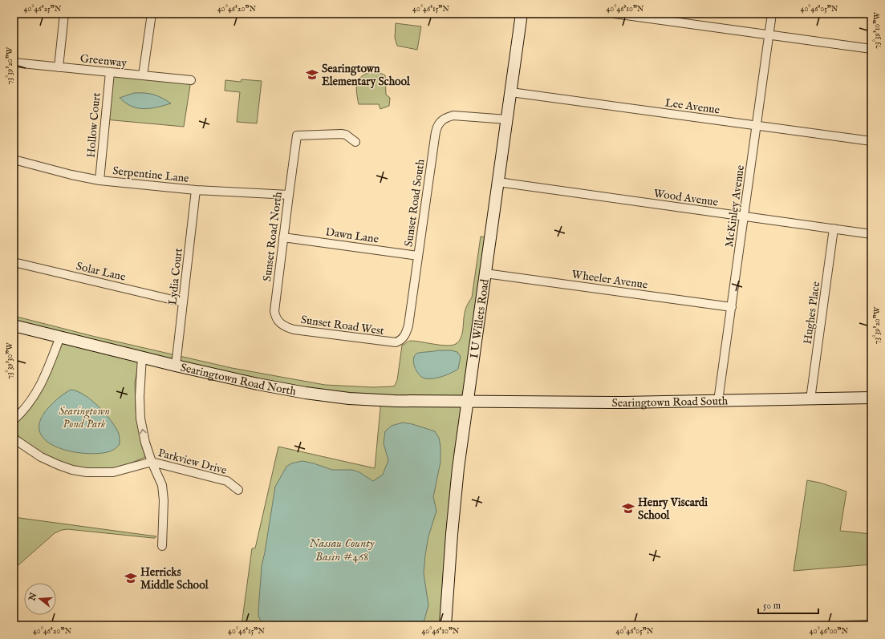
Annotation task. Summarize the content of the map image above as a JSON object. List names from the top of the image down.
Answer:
{
  "streets": {
    "main road": ["I U Willets Road", "Searingtown Road North", "Searingtown Road South"],
    "street": [
      "Greenway",
      "Lee Avenue",
      "Hollow Court",
      "Serpentine Lane",
      "Wood Avenue",
      "Sunset Road South",
      "McKinley Avenue",
      "Dawn Lane",
      "Sunset Road North",
      "Solar Lane",
      "Lydia Court",
      "Wheeler Avenue",
      "Hughes Place",
      "Sunset Road West",
      "Parkview Drive"
    ]
  },
  "crossings": [
    ["Greenway", "Hollow Court"],
    ["Lee Avenue", "McKinley Avenue"],
    ["Lee Avenue", "I U Willets Road"],
    ["Hollow Court", "Serpentine Lane"],
    ["Serpentine Lane", "Sunset Road North"],
    ["Serpentine Lane", "Lydia Court"],
    ["Wood Avenue", "McKinley Avenue"],
    ["Wood Avenue", "Hughes Place"],
    ["Wood Avenue", "I U Willets Road"],
    ["Sunset Road South", "Dawn Lane"],
    ["Sunset Road South", "I U Willets Road"],
    ["Sunset Road South", "Sunset Road West"],
    ["McKinley Avenue", "Wheeler Avenue"],
    ["McKinley Avenue", "Searingtown Road South"],
    ["Dawn Lane", "Sunset Road North"],
    ["Sunset Road North", "Sunset Road West"],
    ["Solar Lane", "Lydia Court"],
    ["Lydia Court", "Searingtown Road North"],
    ["Wheeler Avenue", "I U Willets Road"],
    ["Hughes Place", "Searingtown Road South"],
    ["I U Willets Road", "Searingtown Road North"],
    ["I U Willets Road", "Searingtown Road South"],
    ["Searingtown Road North", "Searingtown Road South"]
  ],
  "water": ["Nassau County Basin #468"],
  "parks": ["Searingtown Pond Park"],
  "places": {
    "school or university": ["Searingtown Elementary School", "Henry Viscardi School", "Herricks Middle School"]
  },
  "scale_bar": "50 m",
  "north": "left",
  "coordinates": [
    "40°46'25\"N",
    "40°46'20\"N",
    "40°46'15\"N",
    "40°46'10\"N",
    "40°46'05\"N",
    "73°39'10\"W",
    "73°39'20\"W",
    "73°39'30\"W",
    "40°46'00\"N"
  ]
}
